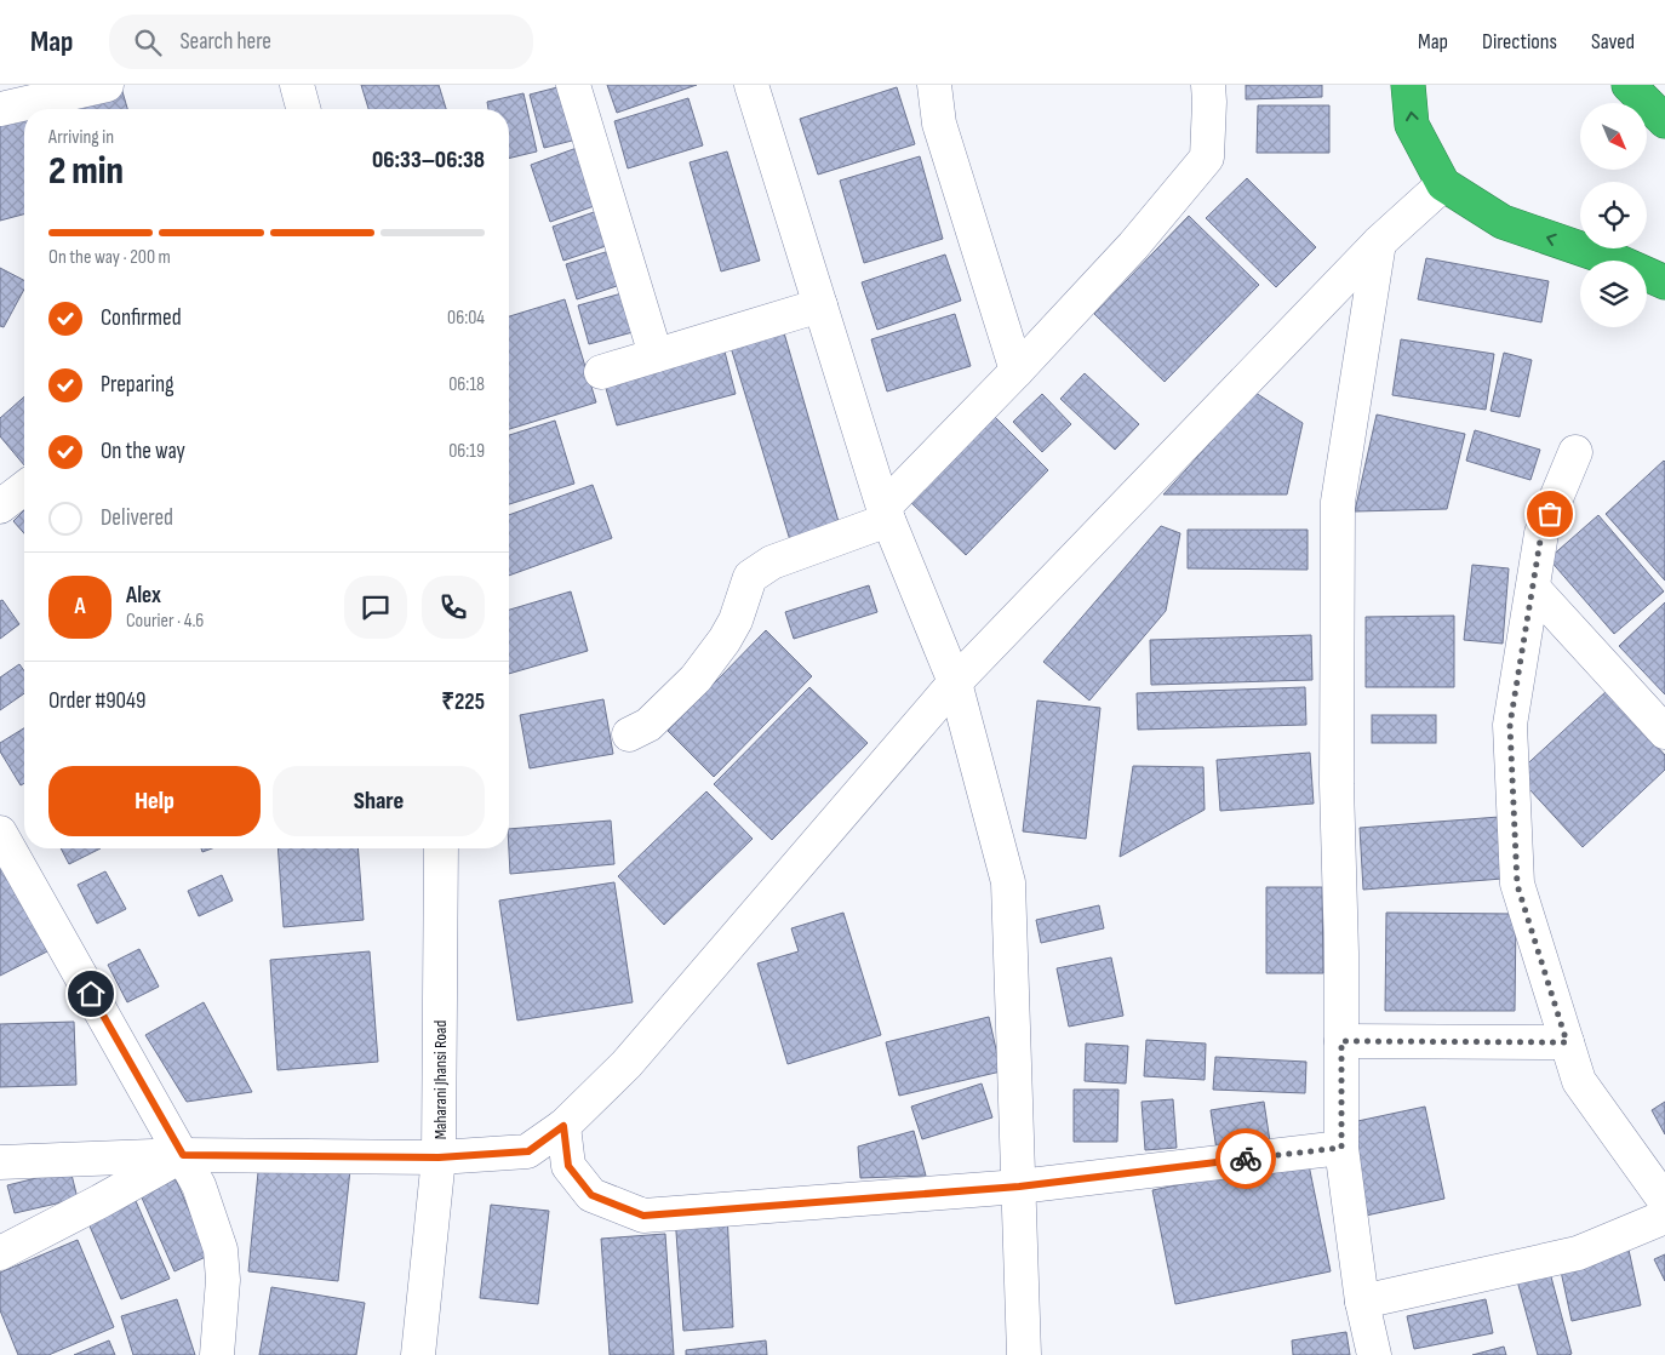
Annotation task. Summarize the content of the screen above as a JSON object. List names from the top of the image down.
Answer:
{
  "streets": {
    "street": ["Maharani Jhansi Road"]
  },
  "north": "bottom right",
  "page": {
    "header": "Map",
    "search": "Search here",
    "nav": ["Map", "Directions", "Saved"],
    "heading": ["2 min", "Arriving in", "06:33–06:38"],
    "panel": [
      "Alex",
      "Courier · 4.6",
      "Order #9049",
      "₹225"
    ],
    "bar": "On the way · 200 m",
    "list": [
      ["Confirmed", "06:04"],
      ["Preparing", "06:18"],
      ["On the way", "06:19"],
      "Delivered"
    ],
    "round": "A",
    "buttons": ["Help", "Share"]
  }
}
